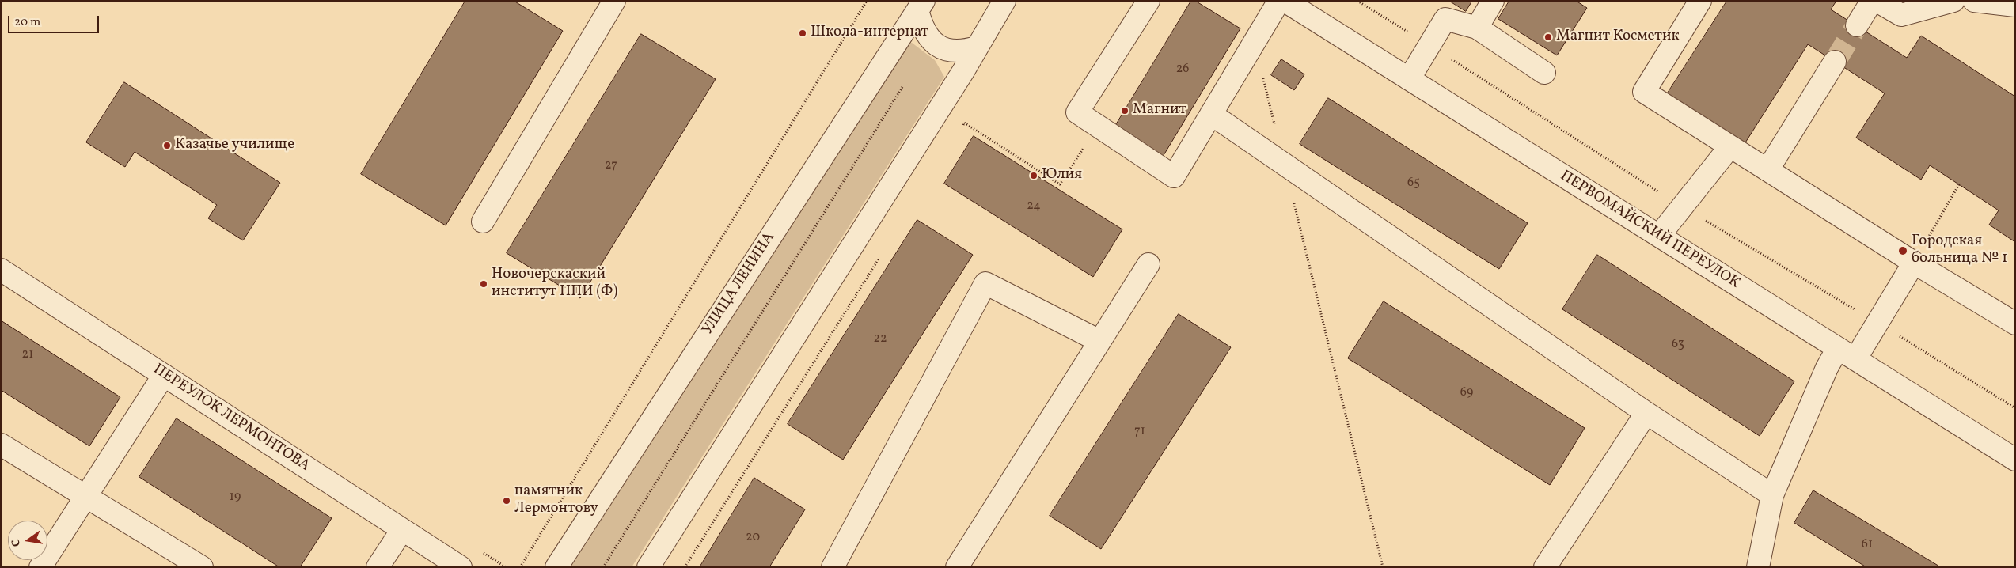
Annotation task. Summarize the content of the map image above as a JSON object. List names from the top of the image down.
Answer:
{
  "streets": {
    "street": ["ПЕРВОМАЙСКИЙ ПЕРЕУЛОК", "УЛИЦА ЛЕНИНА", "ПЕРЕУЛОК ЛЕРМОНТОВА"]
  },
  "places": [
    "Школа-интернат",
    "Магнит Косметик",
    "Магнит",
    "Казачье училище",
    "Юлия",
    "Городская больница № 1",
    "Новочерскаский институт НПИ (Ф)",
    "памятник Лермонтову"
  ],
  "house_numbers": [
    "26",
    "27",
    "65",
    "24",
    "22",
    "63",
    "21",
    "69",
    "71",
    "19",
    "20",
    "61"
  ],
  "scale_bar": "20 m",
  "north": "left"
}
